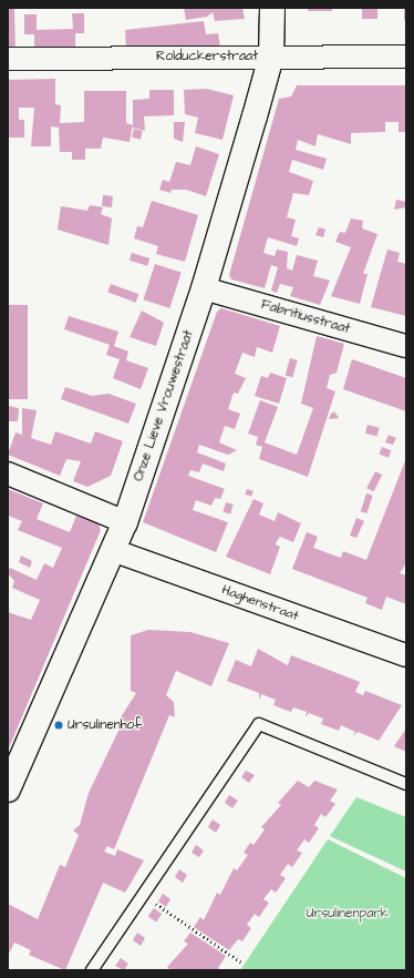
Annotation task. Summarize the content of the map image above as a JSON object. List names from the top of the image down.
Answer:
{
  "streets": {
    "street": [
      "Rolduckerstraat",
      "Fabritiusstraat",
      "Onze Lieve Vrouwestraat",
      "Haghenstraat"
    ]
  },
  "crossings": [
    ["Rolduckerstraat", "Onze Lieve Vrouwestraat"],
    ["Fabritiusstraat", "Onze Lieve Vrouwestraat"],
    ["Onze Lieve Vrouwestraat", "Haghenstraat"]
  ],
  "parks": ["Ursulinenpark"],
  "places": ["Ursulinenhof"]
}
